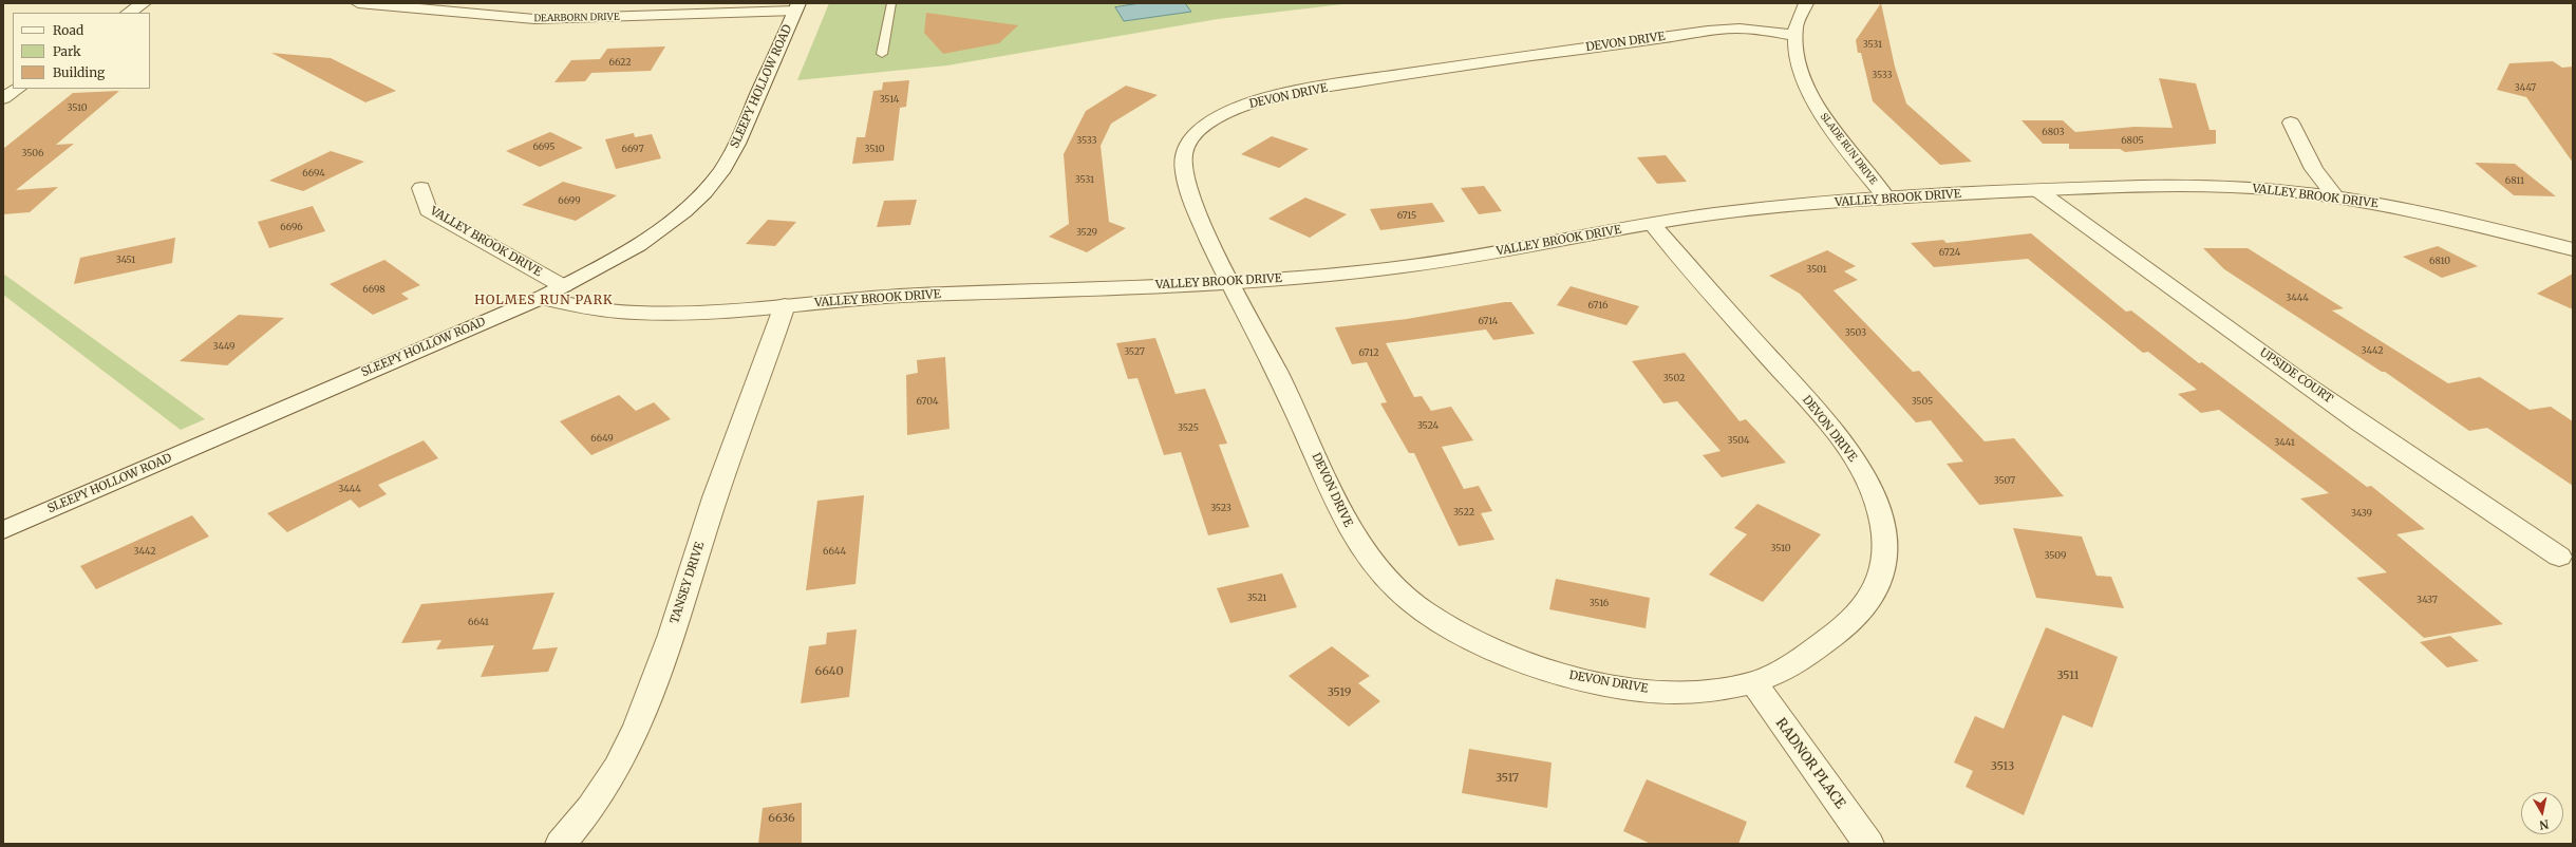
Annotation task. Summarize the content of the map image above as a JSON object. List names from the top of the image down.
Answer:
{
  "streets": {
    "street": [
      "DEARBORN DRIVE",
      "DEVON DRIVE",
      "SLEEPY HOLLOW ROAD",
      "SLADE RUN DRIVE",
      "VALLEY BROOK DRIVE",
      "UPSIDE COURT",
      "TANSEY DRIVE",
      "RADNOR PLACE"
    ]
  },
  "crossings": [
    ["DEARBORN DRIVE", "SLEEPY HOLLOW ROAD"],
    ["DEVON DRIVE", "SLADE RUN DRIVE"],
    ["DEVON DRIVE", "VALLEY BROOK DRIVE"],
    ["DEVON DRIVE", "RADNOR PLACE"],
    ["SLEEPY HOLLOW ROAD", "VALLEY BROOK DRIVE"],
    ["SLADE RUN DRIVE", "VALLEY BROOK DRIVE"],
    ["VALLEY BROOK DRIVE", "UPSIDE COURT"],
    ["VALLEY BROOK DRIVE", "TANSEY DRIVE"]
  ],
  "districts": ["HOLMES RUN PARK"],
  "house_numbers": [
    "3531",
    "6622",
    "3533",
    "3447",
    "3514",
    "3510",
    "6803",
    "3533",
    "6805",
    "6695",
    "6697",
    "3510",
    "3506",
    "6694",
    "3531",
    "6811",
    "6699",
    "6715",
    "6696",
    "3529",
    "6724",
    "3451",
    "6810",
    "3501",
    "6698",
    "3444",
    "6716",
    "6714",
    "3503",
    "3449",
    "3442",
    "3527",
    "6712",
    "3502",
    "6704",
    "3505",
    "3524",
    "3525",
    "6649",
    "3504",
    "3441",
    "3507",
    "3444",
    "3523",
    "3522",
    "3439",
    "3510",
    "3442",
    "6644",
    "3509",
    "3521",
    "3437",
    "3516",
    "6641",
    "6640",
    "3511",
    "3519",
    "3513",
    "3517",
    "6636"
  ],
  "legend": ["Road", "Park", "Building"],
  "north": "bottom"
}
